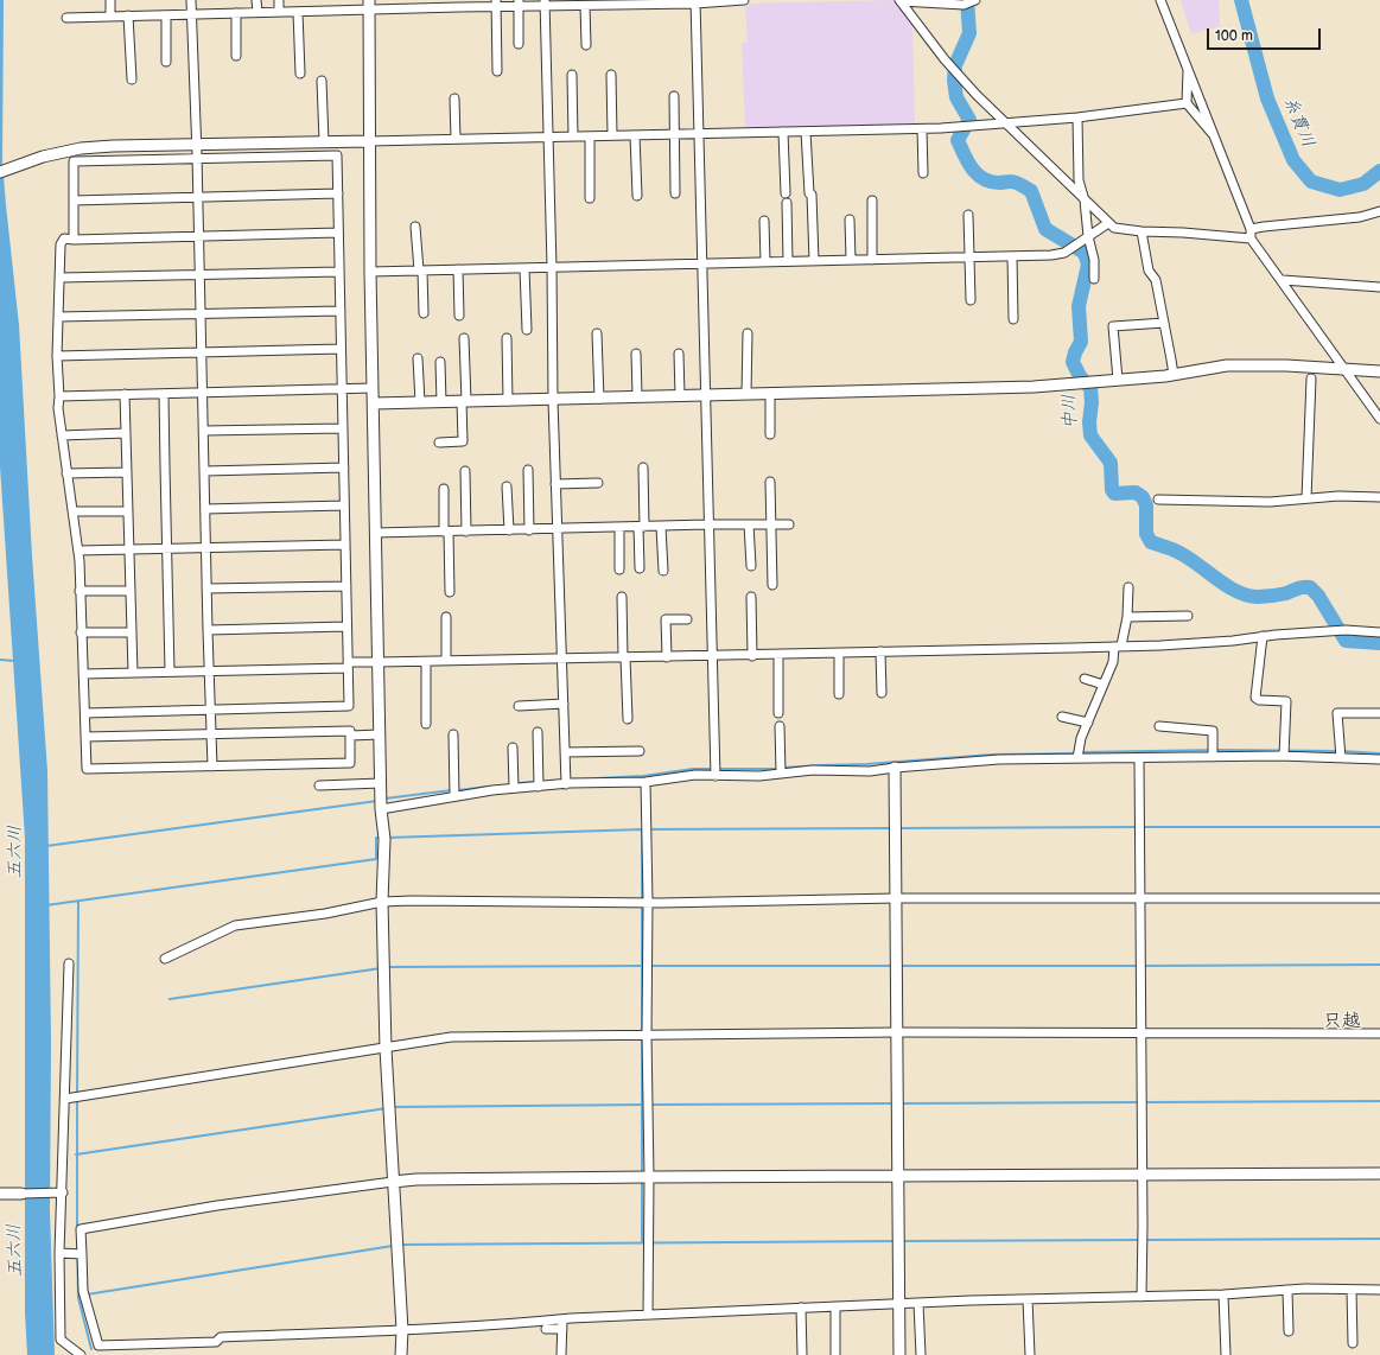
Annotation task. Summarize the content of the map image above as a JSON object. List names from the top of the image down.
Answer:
{
  "districts": ["只越"],
  "water": ["糸貫川", "中川", "五六川"],
  "scale_bar": "100 m"
}
